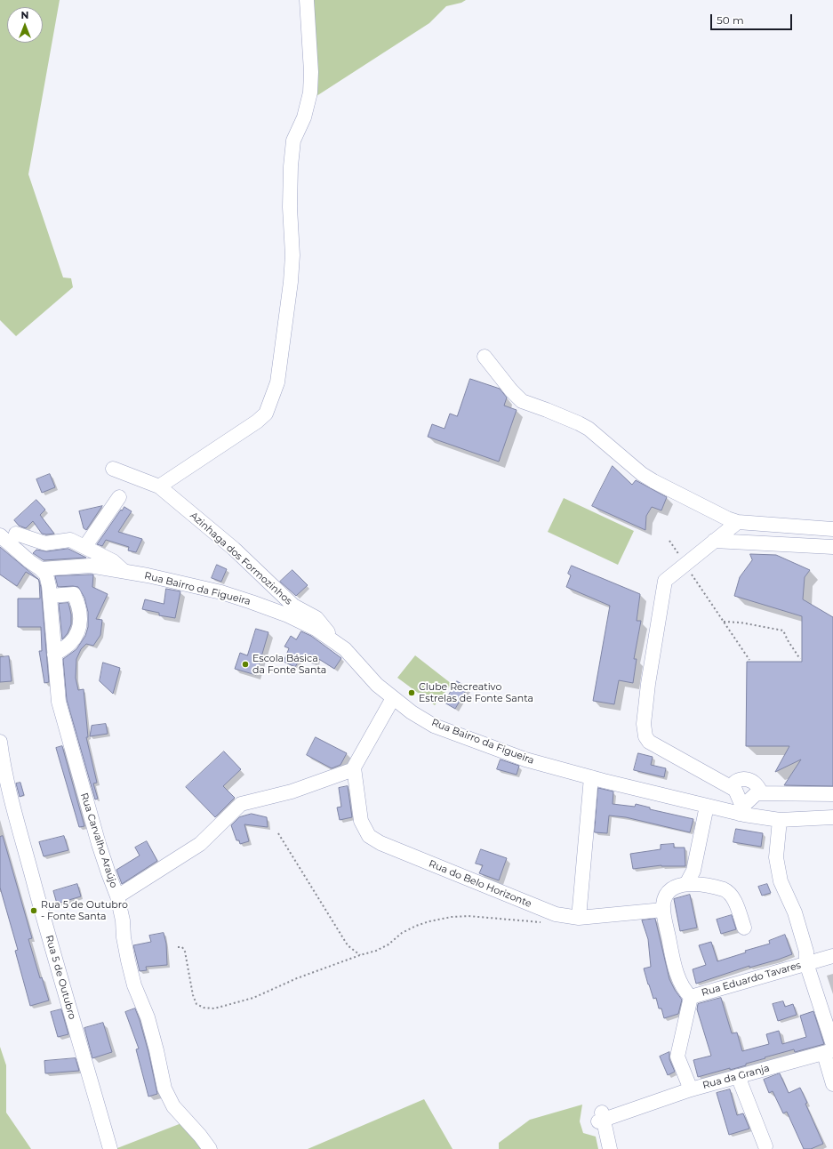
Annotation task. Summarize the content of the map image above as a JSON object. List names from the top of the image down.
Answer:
{
  "streets": {
    "street": [
      "Azinhaga dos Formozinhos",
      "Rua Bairro da Figueira",
      "Rua Carvalho Araújo",
      "Rua do Belo Horizonte",
      "Rua 5 de Outubro",
      "Rua Eduardo Tavares",
      "Rua da Granja"
    ]
  },
  "crossings": [
    ["Azinhaga dos Formozinhos", "Rua Bairro da Figueira"],
    ["Rua Bairro da Figueira", "Rua Carvalho Araújo"],
    ["Rua do Belo Horizonte", "Rua Eduardo Tavares"],
    ["Rua Eduardo Tavares", "Rua da Granja"]
  ],
  "places": ["Escola Básica da Fonte Santa", "Clube Recreativo Estrelas de Fonte Santa", "Rua 5 de Outubro - Fonte Santa"],
  "scale_bar": "50 m",
  "north": "top"
}
